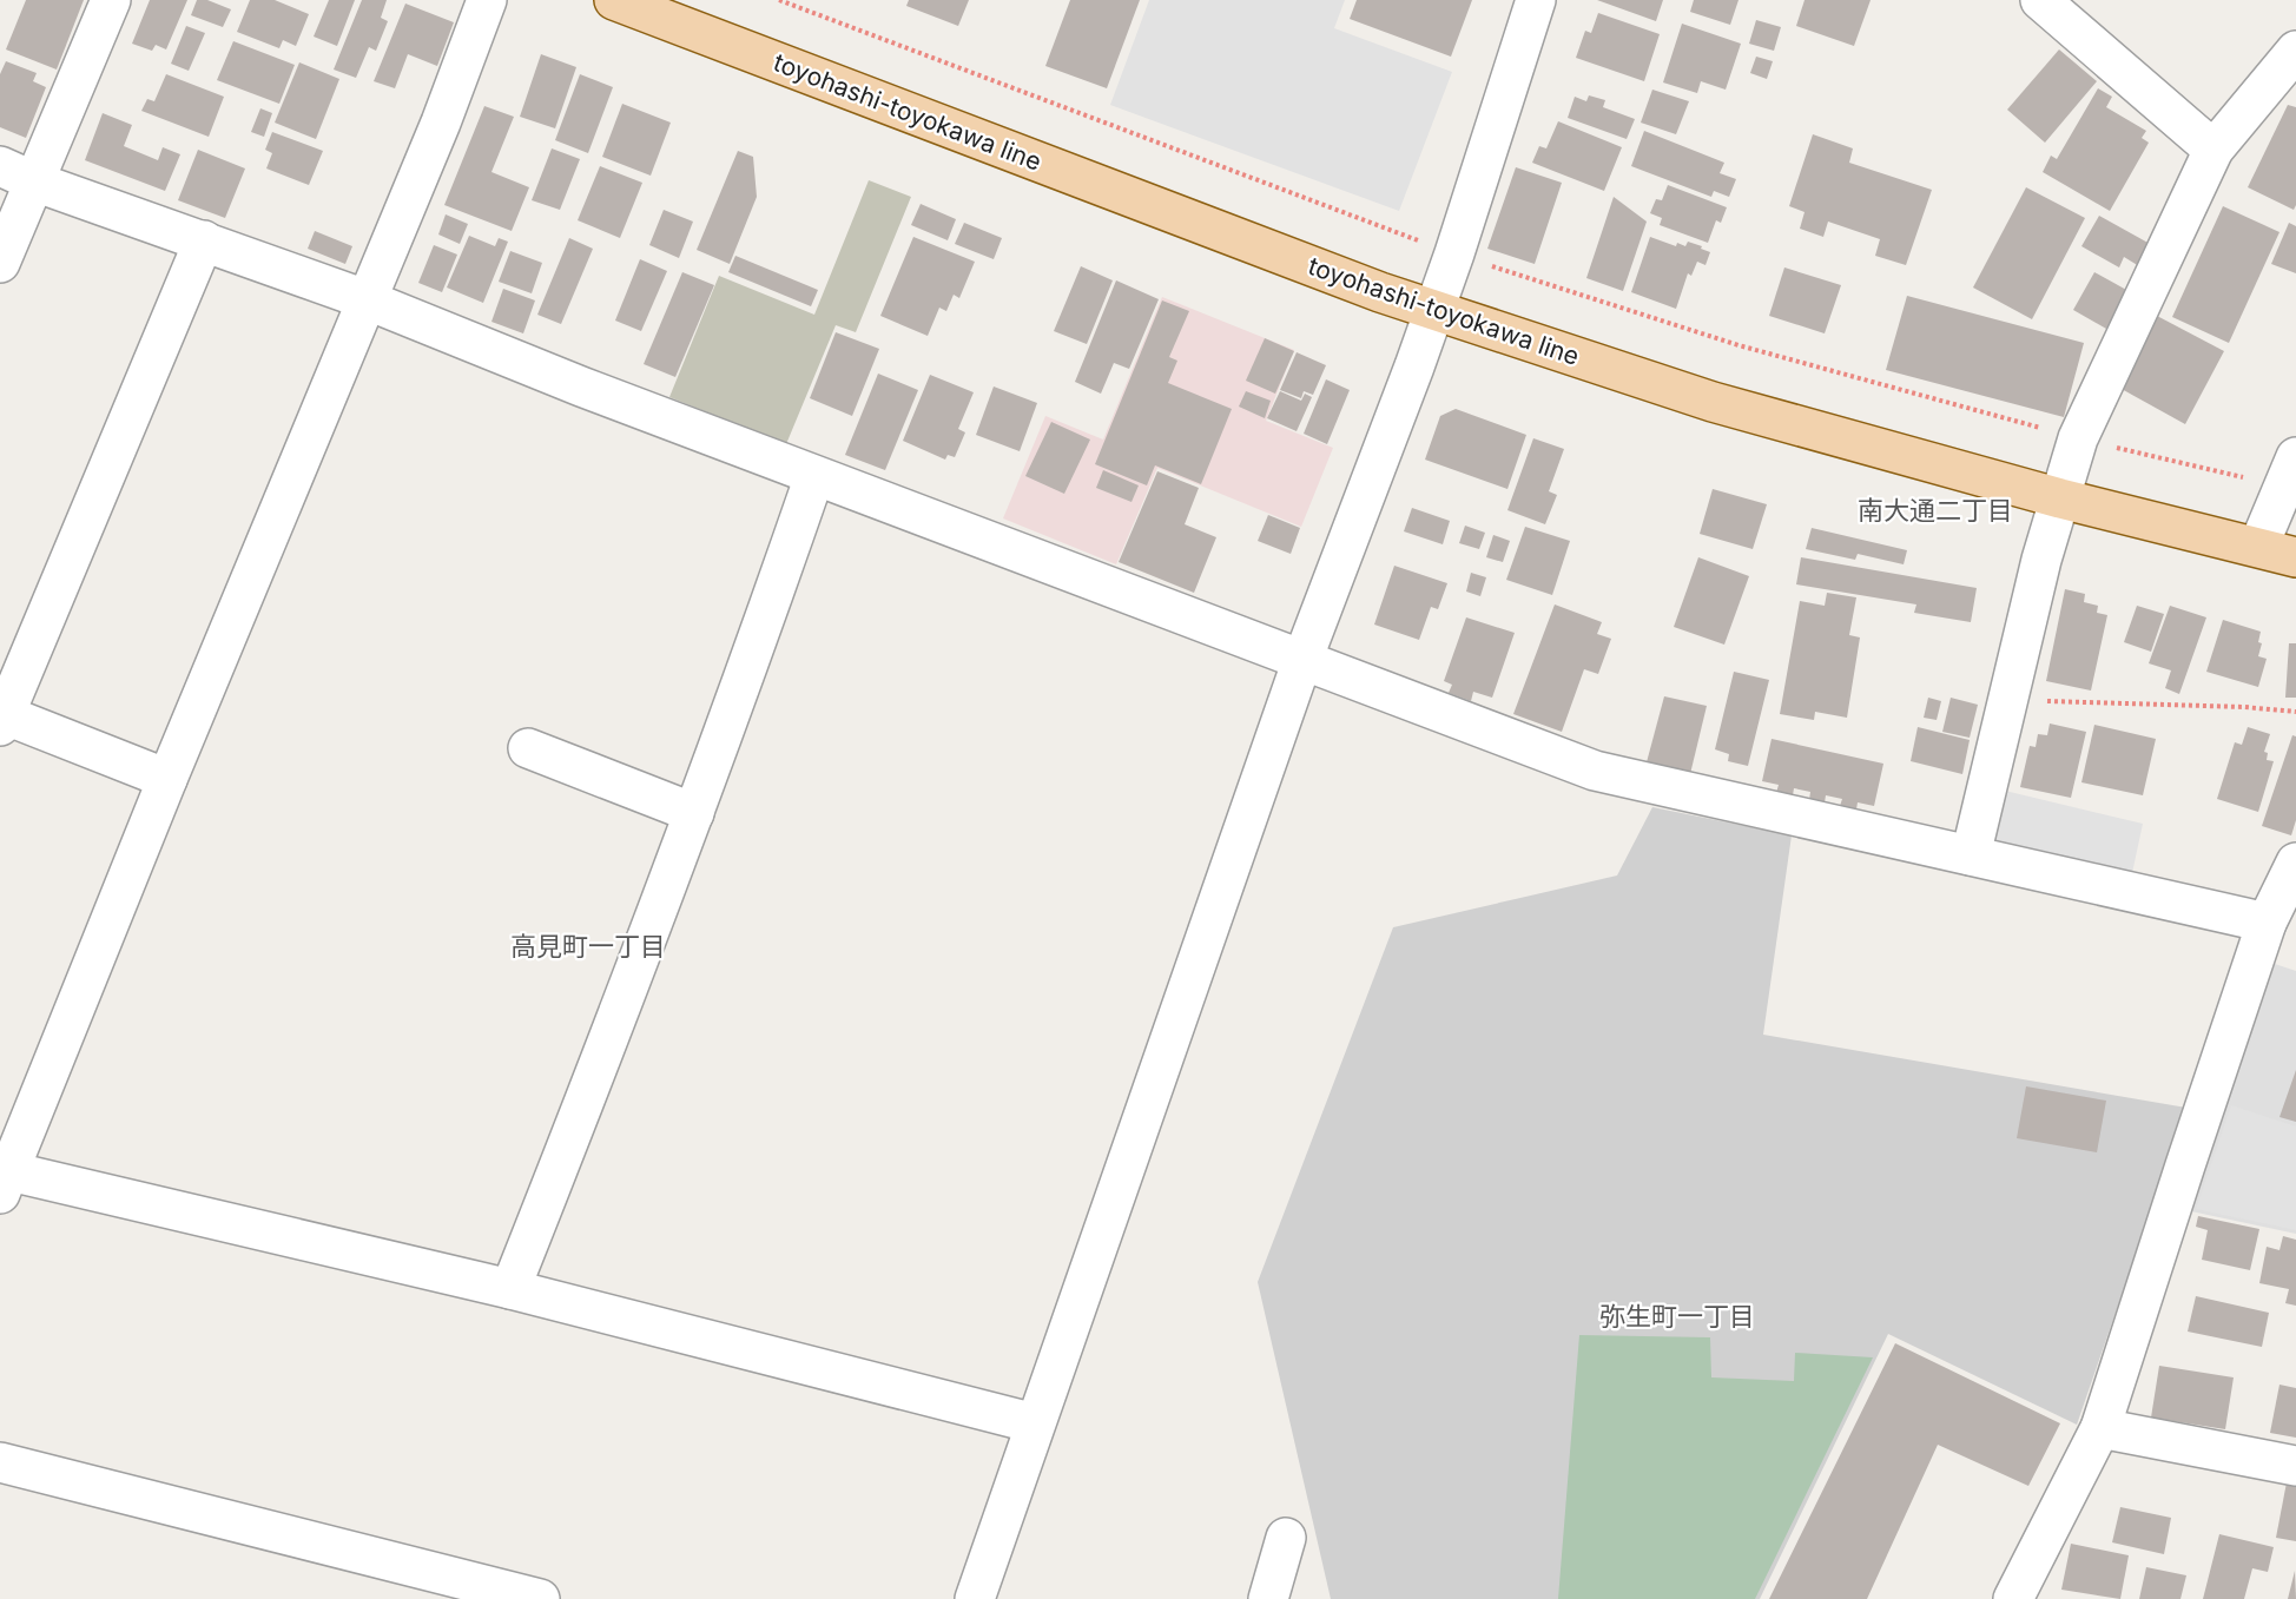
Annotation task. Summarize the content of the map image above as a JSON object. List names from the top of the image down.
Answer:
{
  "streets": {
    "main road": ["toyohashi-toyokawa line"]
  },
  "districts": ["南大通二丁目", "高見町一丁目", "弥生町一丁目"]
}
